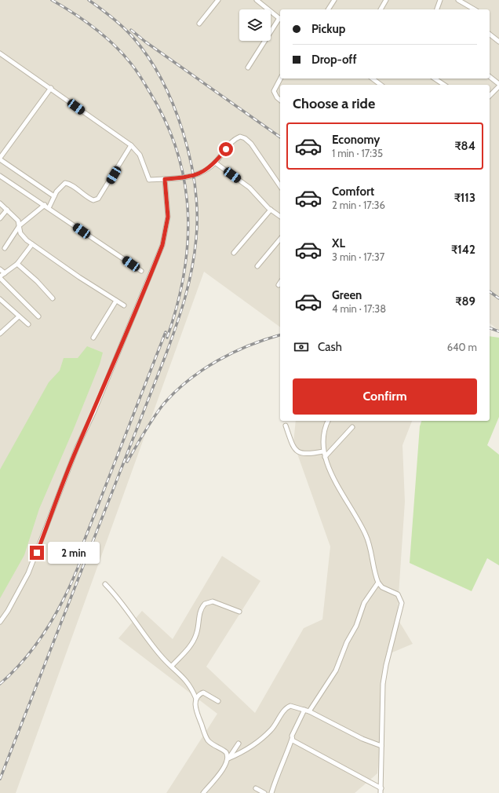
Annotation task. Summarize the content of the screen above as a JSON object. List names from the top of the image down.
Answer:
{
  "page": {
    "banner": ["Pickup", "Drop-off"],
    "heading": "Choose a ride",
    "list": [
      {
        "name": "Economy",
        "note": "1 min · 17:35",
        "value": "₹84"
      },
      {
        "name": "Comfort",
        "note": "2 min · 17:36",
        "value": "₹113"
      },
      {
        "name": "XL",
        "note": "3 min · 17:37",
        "value": "₹142"
      },
      {
        "name": "Green",
        "note": "4 min · 17:38",
        "value": "₹89"
      }
    ],
    "pay": ["Cash", "640 m"],
    "buttons": "Confirm",
    "bubble": "2 min"
  }
}
